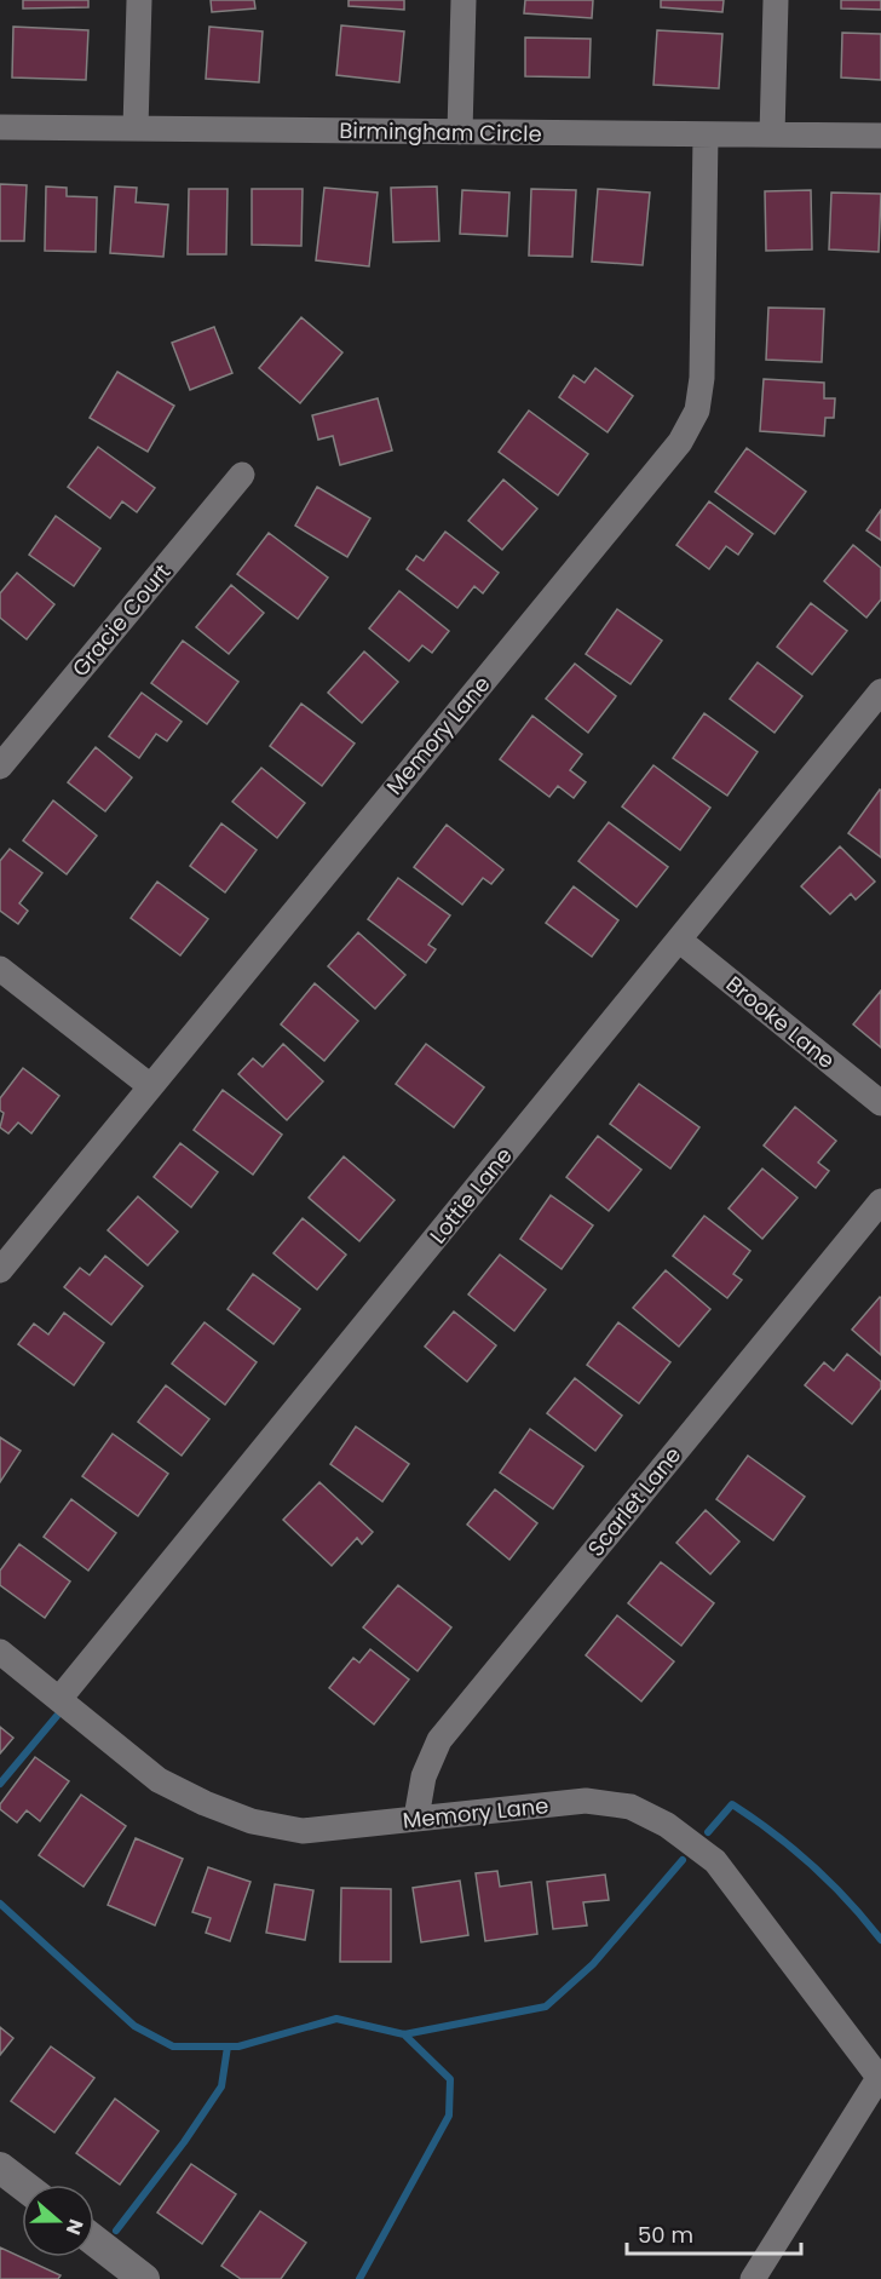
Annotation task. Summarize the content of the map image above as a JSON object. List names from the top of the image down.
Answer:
{
  "streets": {
    "street": [
      "Birmingham Circle",
      "Gracie Court",
      "Memory Lane",
      "Brooke Lane",
      "Lottie Lane",
      "Scarlet Lane"
    ]
  },
  "crossings": [
    ["Birmingham Circle", "Memory Lane"],
    ["Memory Lane", "Lottie Lane"],
    ["Memory Lane", "Scarlet Lane"],
    ["Brooke Lane", "Lottie Lane"]
  ],
  "scale_bar": "50 m",
  "north": "right"
}
